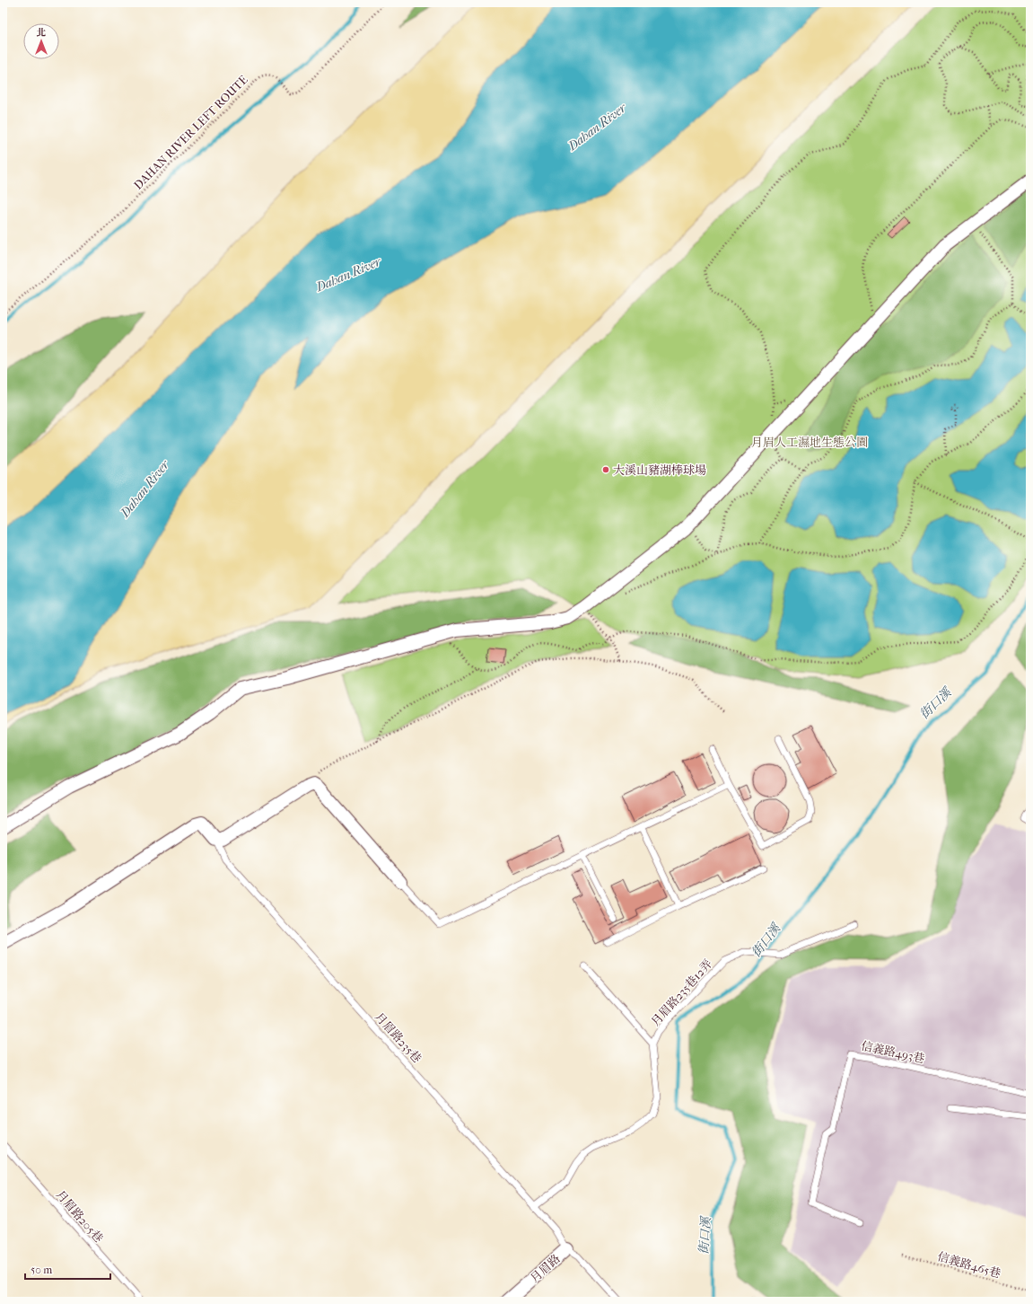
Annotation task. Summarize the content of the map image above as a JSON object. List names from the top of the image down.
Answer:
{
  "streets": {
    "street": ["月眉路"],
    "lane": [
      "月眉路235巷12弄",
      "月眉路235巷",
      "信義路493巷",
      "月眉路205巷"
    ],
    "path": ["DAHAN RIVER LEFT ROUTE", "信義路465巷"]
  },
  "crossings": [
    ["月眉路235巷12弄", "月眉路235巷"],
    ["月眉路235巷", "月眉路"]
  ],
  "water": ["Dahan River", "街口溪"],
  "parks": ["月眉人工濕地生態公園"],
  "places": ["大溪山豬湖棒球場"],
  "scale_bar": "50 m",
  "north": "top"
}
